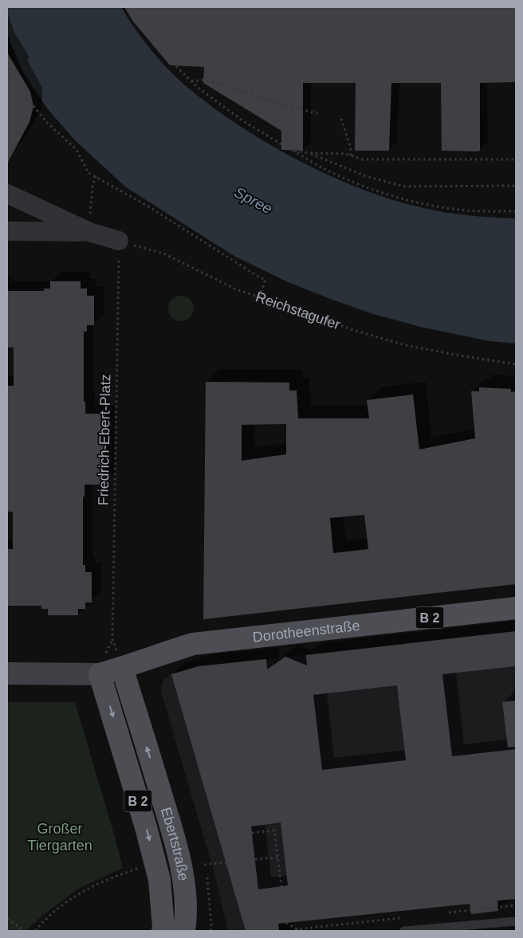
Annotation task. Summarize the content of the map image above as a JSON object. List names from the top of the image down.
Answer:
{
  "streets": {
    "main road": ["B 2", "Dorotheenstraße", "Ebertstraße"],
    "path": ["Reichstagufer", "Friedrich-Ebert-Platz"]
  },
  "crossings": [
    ["Reichstagufer", "Friedrich-Ebert-Platz"],
    ["Dorotheenstraße", "Ebertstraße"]
  ],
  "water": ["Spree"],
  "parks": ["Großer Tiergarten"]
}
